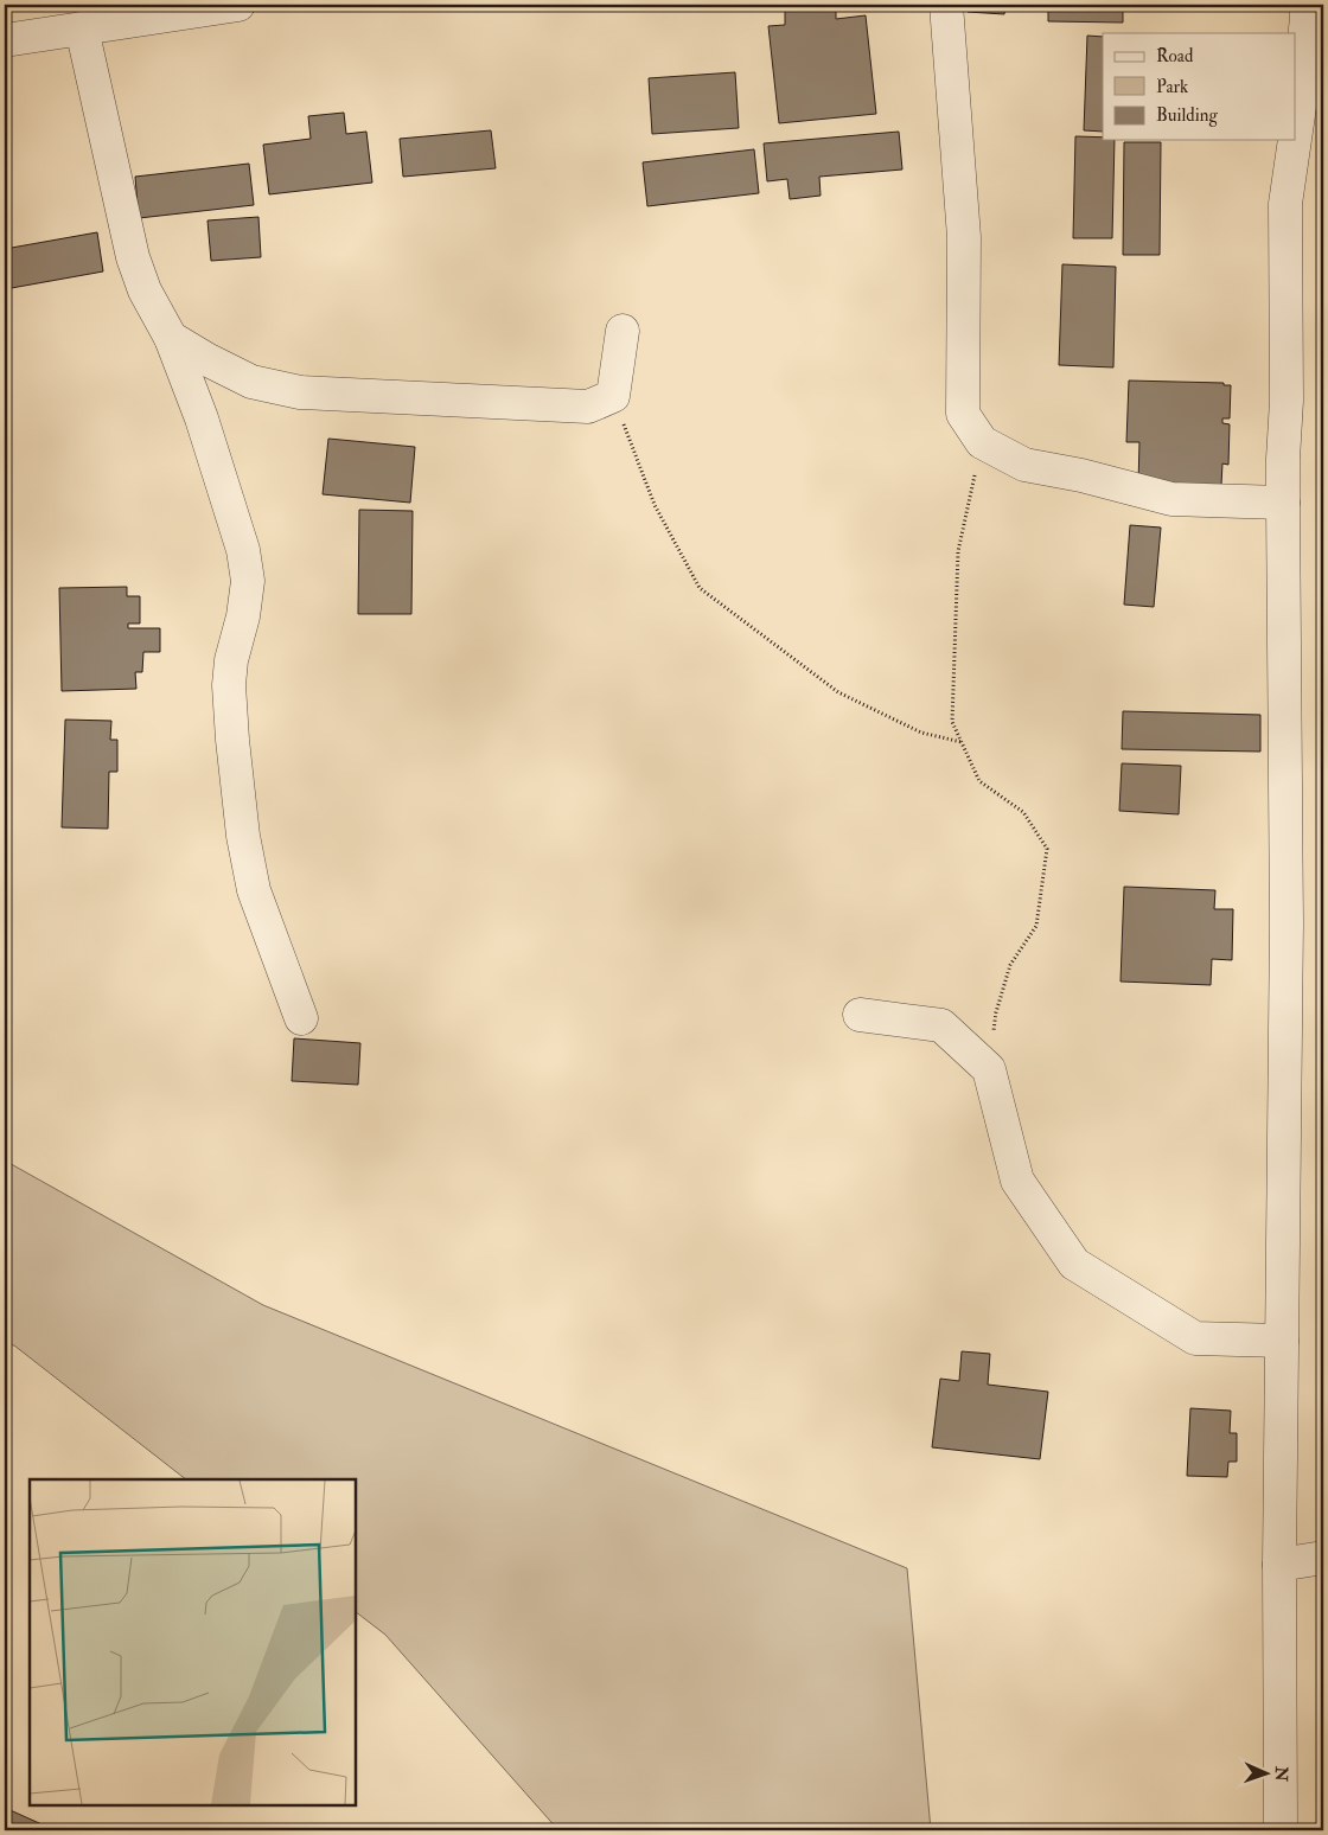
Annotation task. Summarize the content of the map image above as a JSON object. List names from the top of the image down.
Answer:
{
  "legend": ["Road", "Park", "Building"],
  "north": "right"
}
